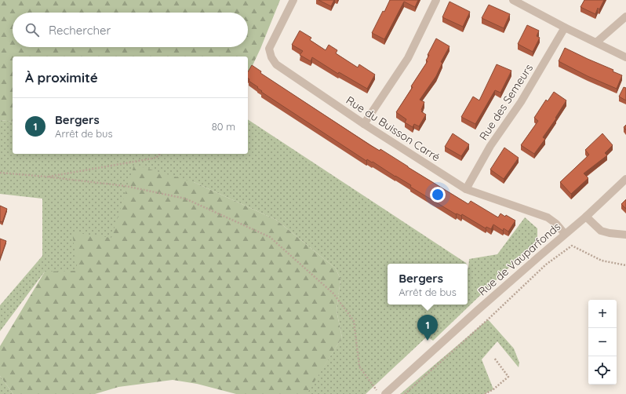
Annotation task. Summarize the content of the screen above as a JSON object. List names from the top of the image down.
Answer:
{
  "streets": {
    "street": ["Rue des Semeurs", "Rue du Buisson Carré", "Rue de Vauparfonds"]
  },
  "crossings": [
    ["Rue des Semeurs", "Rue du Buisson Carré"],
    ["Rue du Buisson Carré", "Rue de Vauparfonds"]
  ],
  "page": {
    "search": "Rechercher",
    "heading": "À proximité",
    "list": [
      {
        "mark": "1",
        "name": "Bergers",
        "note": "Arrêt de bus",
        "value": "80 m"
      }
    ],
    "popup": ["Bergers", "Arrêt de bus"],
    "map_buttons": ["+", "−"],
    "pins": "1"
  }
}
